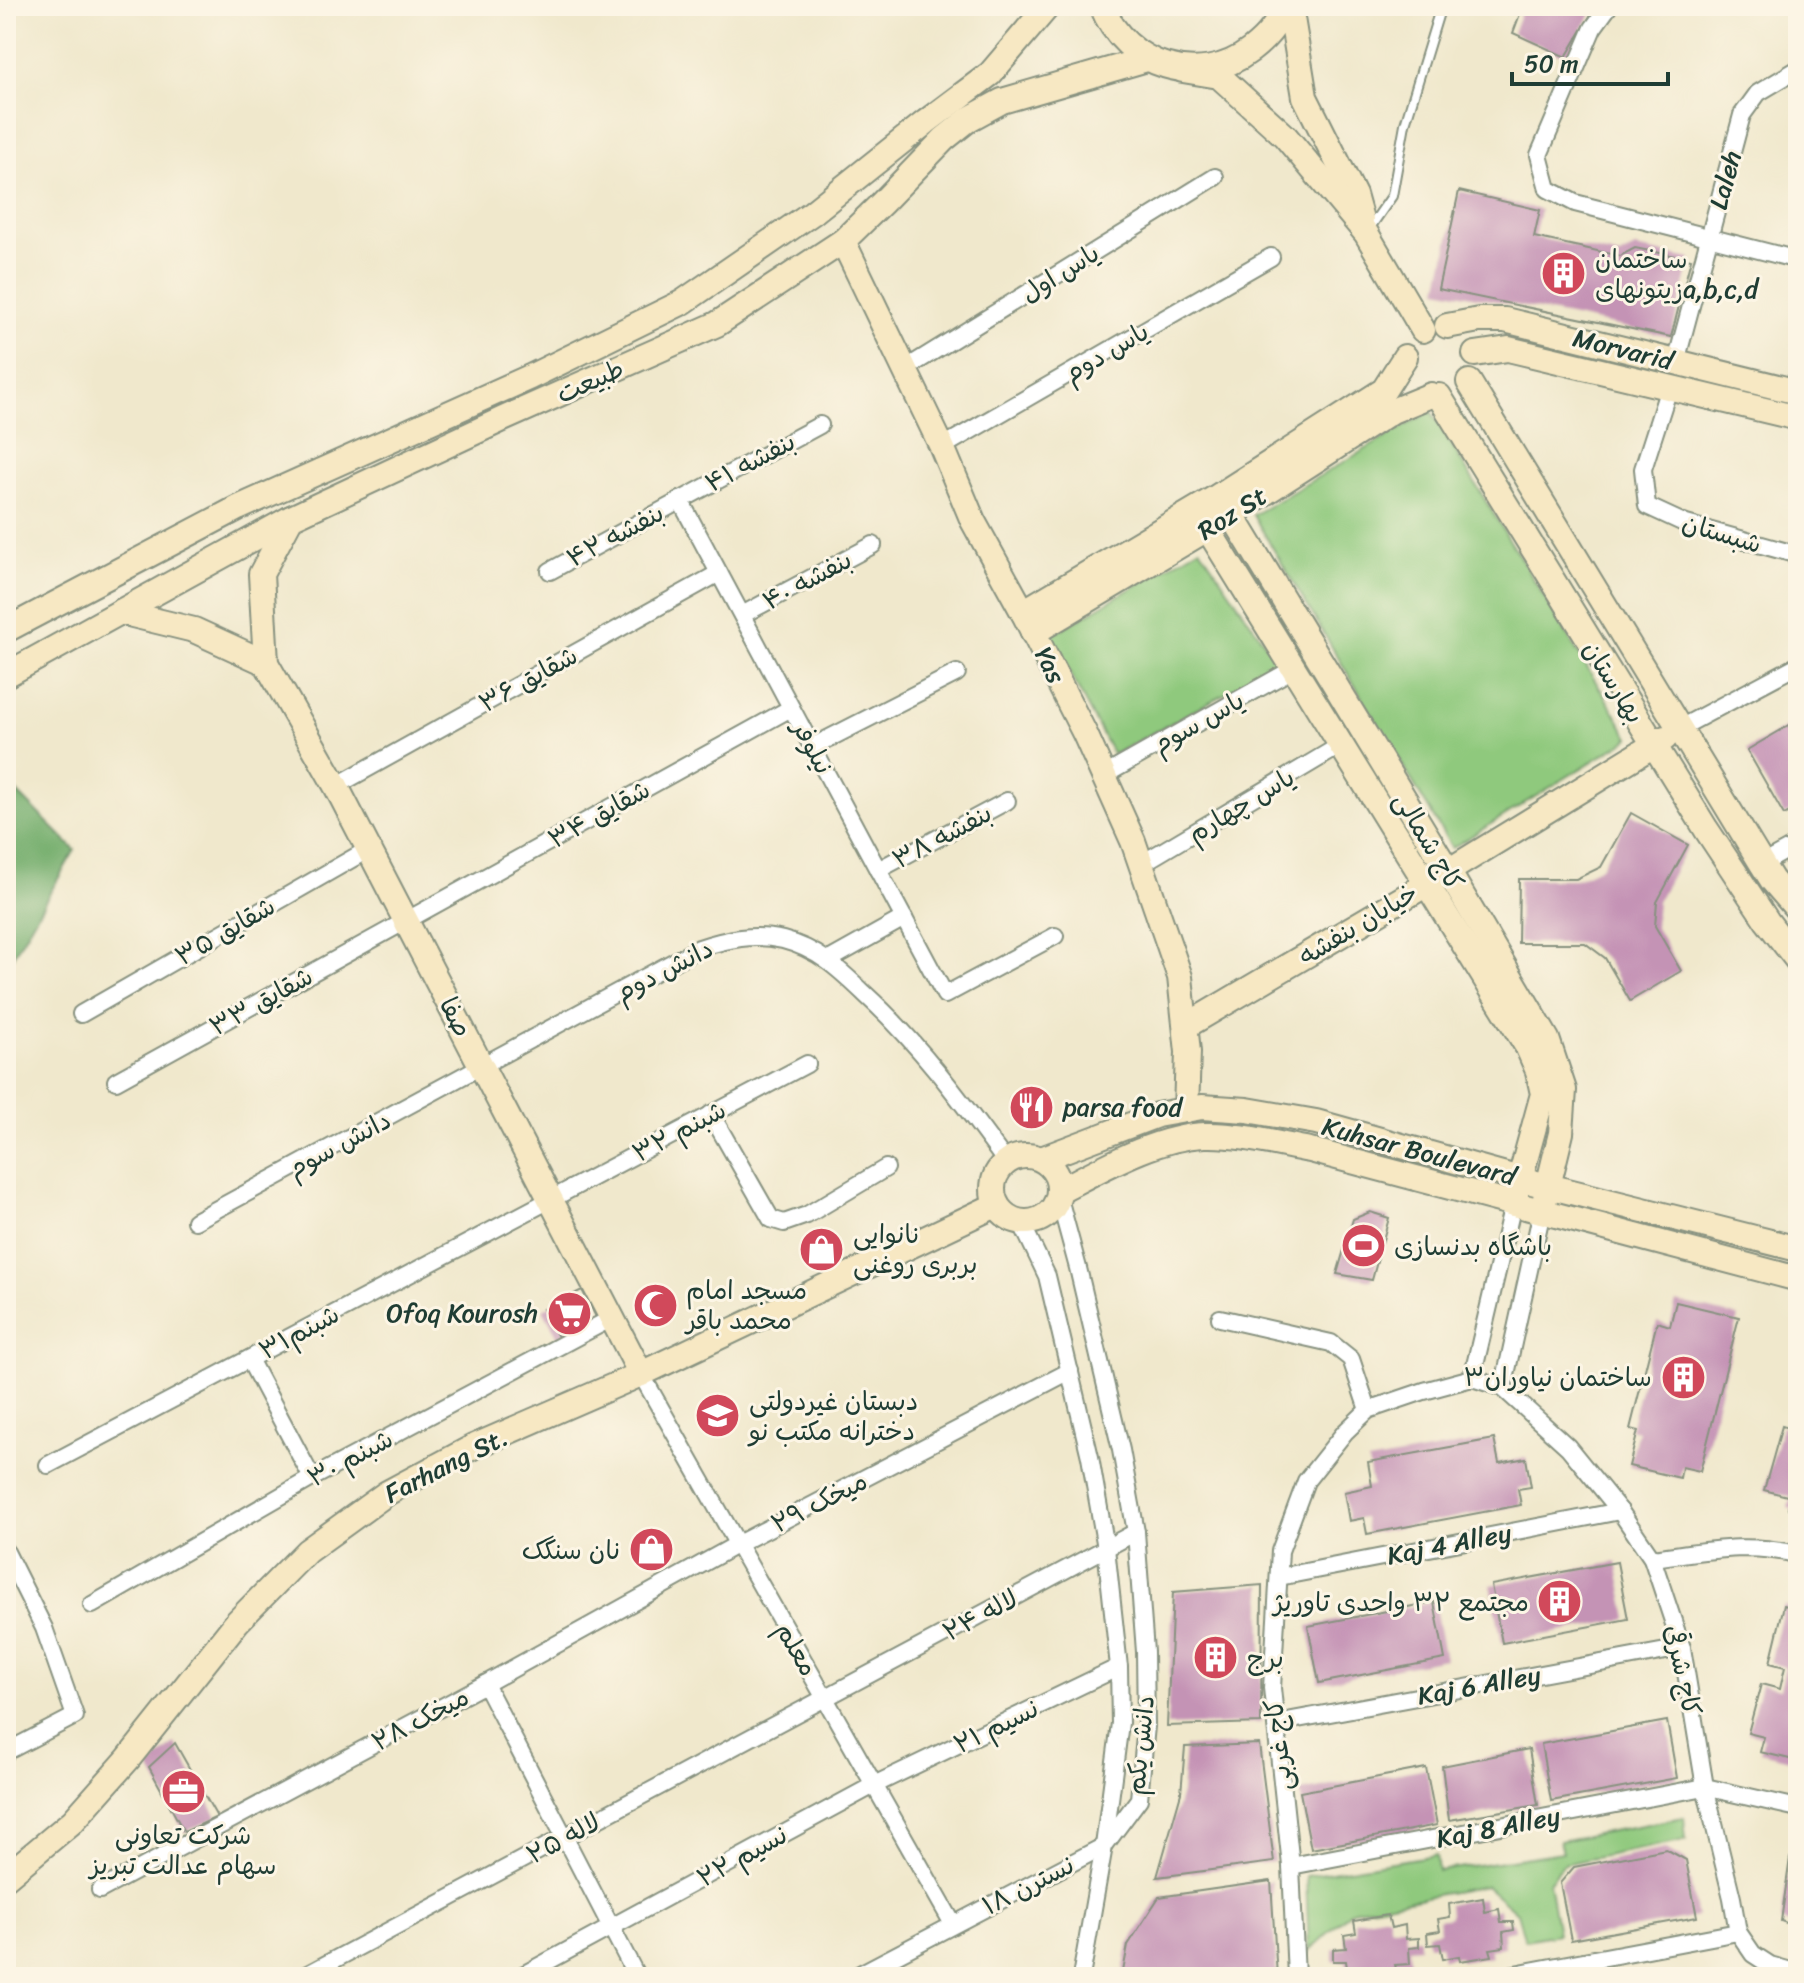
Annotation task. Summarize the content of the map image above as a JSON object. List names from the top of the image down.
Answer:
{
  "streets": {
    "street": [
      "Laleh",
      "یاس اول",
      "Morvarid",
      "یاس دوم",
      "طبیعت",
      "بنفشه ۴۱",
      "Roz St",
      "شبستان",
      "بنفشه ۴۲",
      "بنفشه ۴۰",
      "Yas",
      "شقایق ۳۶",
      "بهارستان",
      "یاس سوم",
      "نیلوفر",
      "یاس چهارم",
      "شقایق ۳۴",
      "بنفشه ۳۸",
      "کاج شمالی",
      "خیابان بنفشه",
      "شقایق ۳۵",
      "دانش دوم",
      "شقایق ۳۳",
      "صفا",
      "شبنم ۳۲",
      "دانش سوم",
      "Kuhsar Boulevard",
      "شبنم۳۱",
      "شبنم ۳۰",
      "Farhang St.",
      "میخک ۲۹",
      "Kaj 4 Alley",
      "لاله ۲۴",
      "معلم",
      "کاج شرقی",
      "Kaj 6 Alley",
      "میخک ۲۸",
      "نسیم ۲۱",
      "دانش یکم",
      "کاج غربی",
      "Kaj 8 Alley",
      "لاله ۲۵",
      "نسیم ۲۲",
      "نسترن ۱۸"
    ]
  },
  "crossings": [
    ["Laleh", "Morvarid"],
    ["یاس اول", "Yas"],
    ["Morvarid", "Roz St"],
    ["Morvarid", "شبستان"],
    ["Morvarid", "بهارستان"],
    ["یاس دوم", "Yas"],
    ["طبیعت", "Yas"],
    ["بنفشه ۴۱", "بنفشه ۴۲"],
    ["بنفشه ۴۱", "نیلوفر"],
    ["Roz St", "Yas"],
    ["Roz St", "بهارستان"],
    ["Roz St", "کاج شمالی"],
    ["بنفشه ۴۲", "نیلوفر"],
    ["بنفشه ۴۰", "نیلوفر"],
    ["Yas", "یاس سوم"],
    ["Yas", "یاس چهارم"],
    ["Yas", "خیابان بنفشه"],
    ["Yas", "Kuhsar Boulevard"],
    ["شقایق ۳۶", "نیلوفر"],
    ["شقایق ۳۶", "صفا"],
    ["بهارستان", "خیابان بنفشه"],
    ["یاس سوم", "کاج شمالی"],
    ["نیلوفر", "شقایق ۳۴"],
    ["نیلوفر", "بنفشه ۳۸"],
    ["یاس چهارم", "کاج شمالی"],
    ["شقایق ۳۴", "شقایق ۳۳"],
    ["شقایق ۳۴", "صفا"],
    ["کاج شمالی", "خیابان بنفشه"],
    ["کاج شمالی", "Kuhsar Boulevard"],
    ["شقایق ۳۵", "صفا"],
    ["دانش دوم", "صفا"],
    ["دانش دوم", "دانش سوم"],
    ["دانش دوم", "Kuhsar Boulevard"],
    ["دانش دوم", "Farhang St."],
    ["دانش دوم", "دانش یکم"],
    ["شقایق ۳۳", "صفا"],
    ["صفا", "شبنم ۳۲"],
    ["صفا", "دانش سوم"],
    ["صفا", "شبنم۳۱"],
    ["صفا", "شبنم ۳۰"],
    ["صفا", "Farhang St."],
    ["صفا", "معلم"],
    ["شبنم ۳۲", "شبنم۳۱"],
    ["Kuhsar Boulevard", "Farhang St."],
    ["Kuhsar Boulevard", "دانش یکم"],
    ["Farhang St.", "معلم"],
    ["Farhang St.", "دانش یکم"],
    ["میخک ۲۹", "معلم"],
    ["میخک ۲۹", "میخک ۲۸"],
    ["میخک ۲۹", "دانش یکم"],
    ["Kaj 4 Alley", "کاج شرقی"],
    ["Kaj 4 Alley", "کاج غربی"],
    ["لاله ۲۴", "معلم"],
    ["لاله ۲۴", "دانش یکم"],
    ["لاله ۲۴", "لاله ۲۵"],
    ["معلم", "میخک ۲۸"],
    ["معلم", "نسیم ۲۱"],
    ["معلم", "لاله ۲۵"],
    ["معلم", "نسیم ۲۲"],
    ["معلم", "نسترن ۱۸"],
    ["کاج شرقی", "Kaj 6 Alley"],
    ["کاج شرقی", "Kaj 8 Alley"],
    ["Kaj 6 Alley", "کاج غربی"],
    ["نسیم ۲۱", "دانش یکم"],
    ["نسیم ۲۱", "نسیم ۲۲"],
    ["دانش یکم", "نسترن ۱۸"],
    ["کاج غربی", "Kaj 8 Alley"]
  ],
  "places": {
    "building": [
      "ساختمان زیتونهایa,b,c,d",
      "ساختمان نیاوران۳",
      "مجتمع ۳۲ واحدی تاوریژ",
      "برج"
    ],
    "restaurant": ["parsa food"],
    "sports": ["باشگاه بدنسازی"],
    "shop": ["نانوایی بربری روغنی", "نان سنگک"],
    "mosque": ["مسجد امام محمد باقر"],
    "supermarket": ["Ofoq Kourosh"],
    "school or university": ["دبستان غیردولتی دخترانه مکتب نو"],
    "office": ["شرکت تعاونی سهام عدالت تبریز"]
  },
  "scale_bar": "50 m"
}
